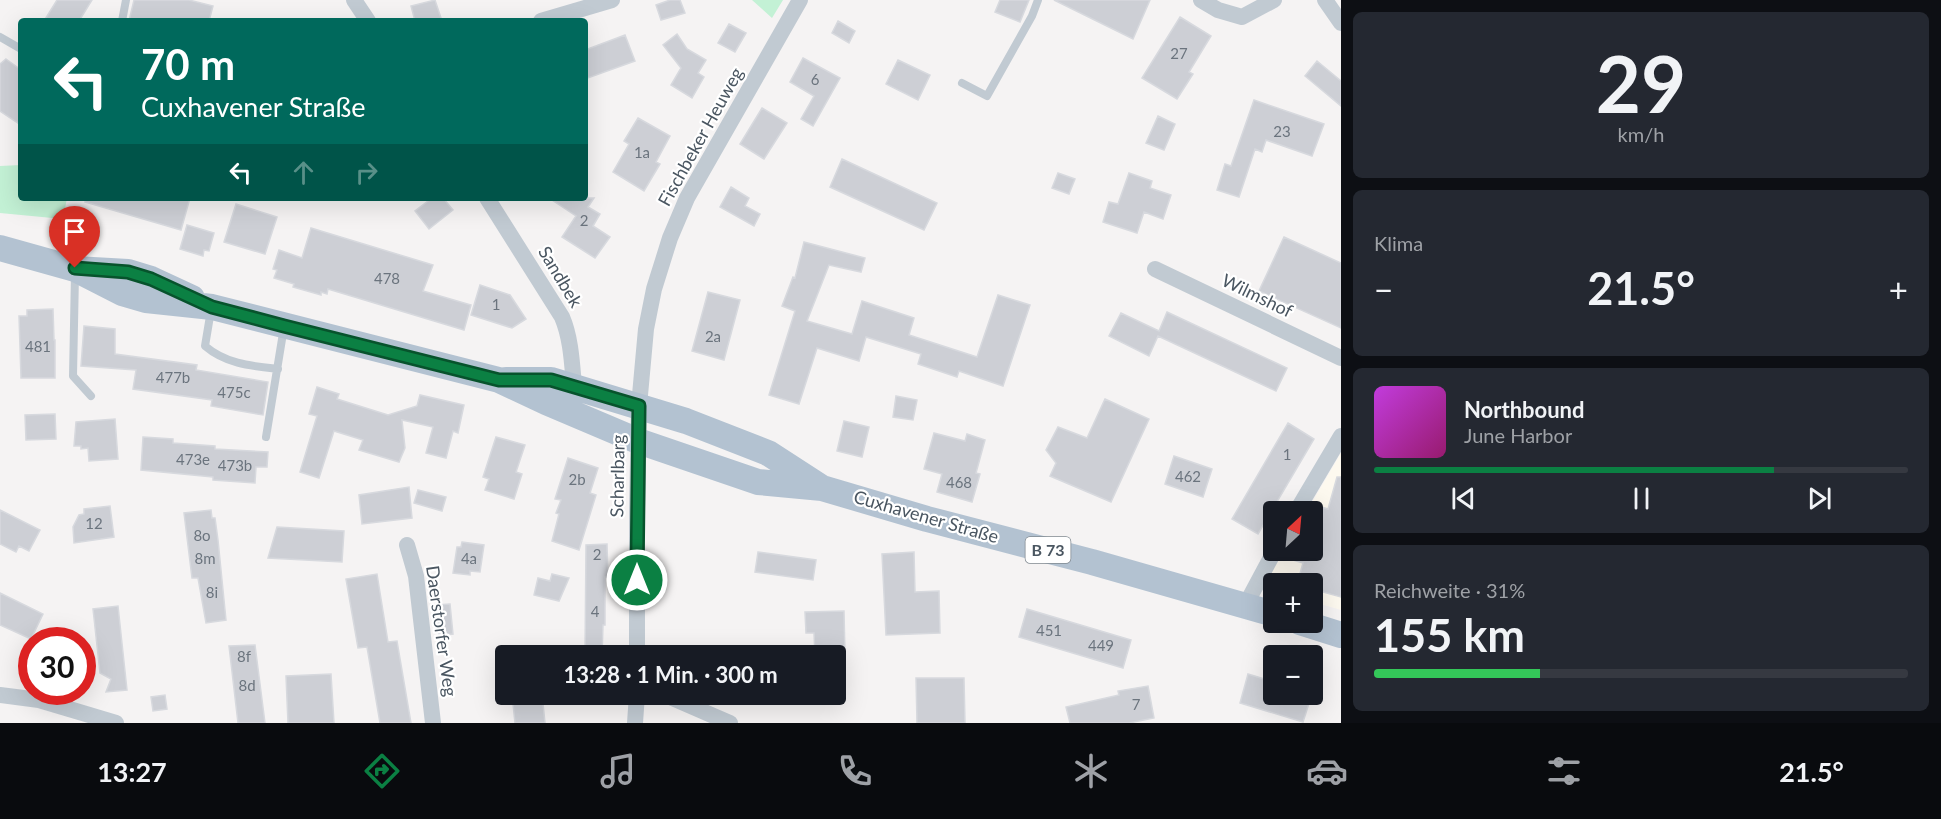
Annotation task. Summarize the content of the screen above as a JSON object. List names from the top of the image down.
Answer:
{
  "streets": {
    "main road": ["Cuxhavener Straße", "B 73"],
    "street": [
      "Fischbeker Heuweg",
      "Sandbek",
      "Wilmshof",
      "Scharlbarg",
      "Daerstorfer Weg"
    ]
  },
  "crossings": [
    ["Fischbeker Heuweg", "Scharlbarg"],
    ["Fischbeker Heuweg", "Cuxhavener Straße"],
    ["Sandbek", "Cuxhavener Straße"],
    ["Scharlbarg", "Cuxhavener Straße"]
  ],
  "house_numbers": [
    "27",
    "6",
    "23",
    "1a",
    "2",
    "478",
    "1",
    "2a",
    "481",
    "477b",
    "475c",
    "1",
    "473e",
    "473b",
    "462",
    "2b",
    "468",
    "12",
    "8o",
    "2",
    "8m",
    "4a",
    "8i",
    "4",
    "451",
    "449",
    "8f",
    "8d",
    "7"
  ],
  "north": "top right",
  "page": {
    "tile": [
      ["29", "km/h"],
      "Klima",
      ["Reichweite · 31%", "155 km"]
    ],
    "turn": ["70 m", "Cuxhavener Straße"],
    "heat": ["−", "21.5°", "+"],
    "song": ["Northbound", "June Harbor"],
    "map_buttons": ["+", "−"],
    "limit": "30",
    "trip": "13:28 · 1 Min. · 300 m",
    "tabs": ["13:27", "21.5°"]
  }
}
